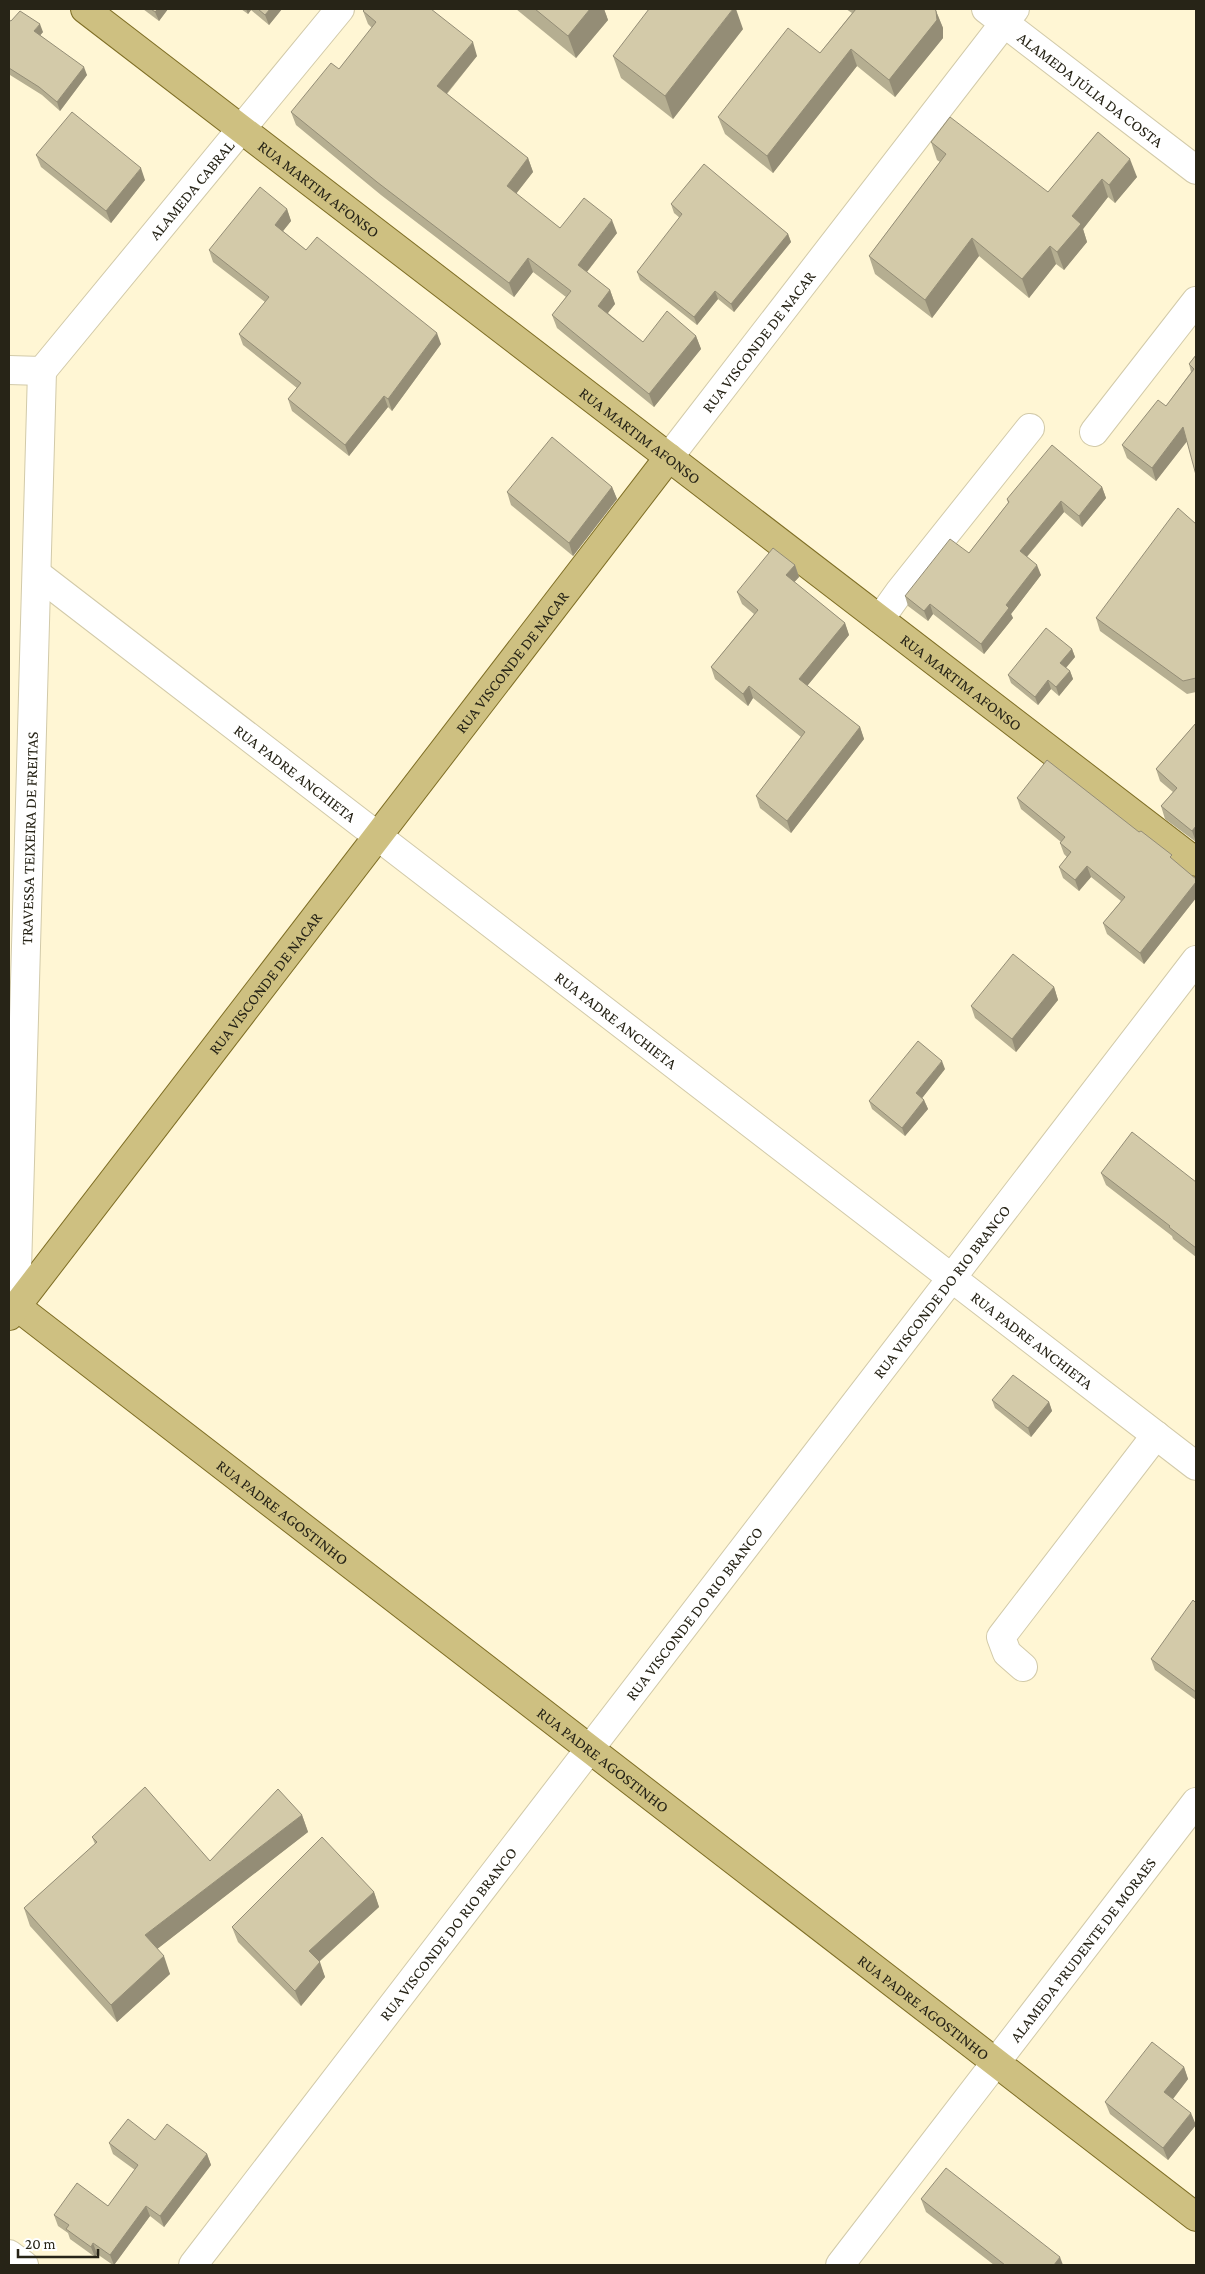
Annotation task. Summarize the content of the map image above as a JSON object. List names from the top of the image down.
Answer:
{
  "streets": {
    "main road": ["RUA MARTIM AFONSO", "RUA VISCONDE DE NACAR", "RUA PADRE AGOSTINHO"],
    "street": [
      "ALAMEDA JÚLIA DA COSTA",
      "ALAMEDA CABRAL",
      "RUA PADRE ANCHIETA",
      "TRAVESSA TEIXEIRA DE FREITAS",
      "RUA VISCONDE DO RIO BRANCO",
      "ALAMEDA PRUDENTE DE MORAES"
    ]
  },
  "crossings": [
    ["ALAMEDA JÚLIA DA COSTA", "RUA VISCONDE DE NACAR"],
    ["RUA MARTIM AFONSO", "ALAMEDA CABRAL"],
    ["RUA MARTIM AFONSO", "RUA VISCONDE DE NACAR"],
    ["ALAMEDA CABRAL", "TRAVESSA TEIXEIRA DE FREITAS"],
    ["RUA VISCONDE DE NACAR", "RUA PADRE ANCHIETA"],
    ["RUA VISCONDE DE NACAR", "TRAVESSA TEIXEIRA DE FREITAS"],
    ["RUA VISCONDE DE NACAR", "RUA PADRE AGOSTINHO"],
    ["RUA PADRE ANCHIETA", "TRAVESSA TEIXEIRA DE FREITAS"],
    ["RUA PADRE ANCHIETA", "RUA VISCONDE DO RIO BRANCO"],
    ["TRAVESSA TEIXEIRA DE FREITAS", "RUA PADRE AGOSTINHO"],
    ["RUA VISCONDE DO RIO BRANCO", "RUA PADRE AGOSTINHO"],
    ["RUA PADRE AGOSTINHO", "ALAMEDA PRUDENTE DE MORAES"]
  ],
  "scale_bar": "20 m"
}
